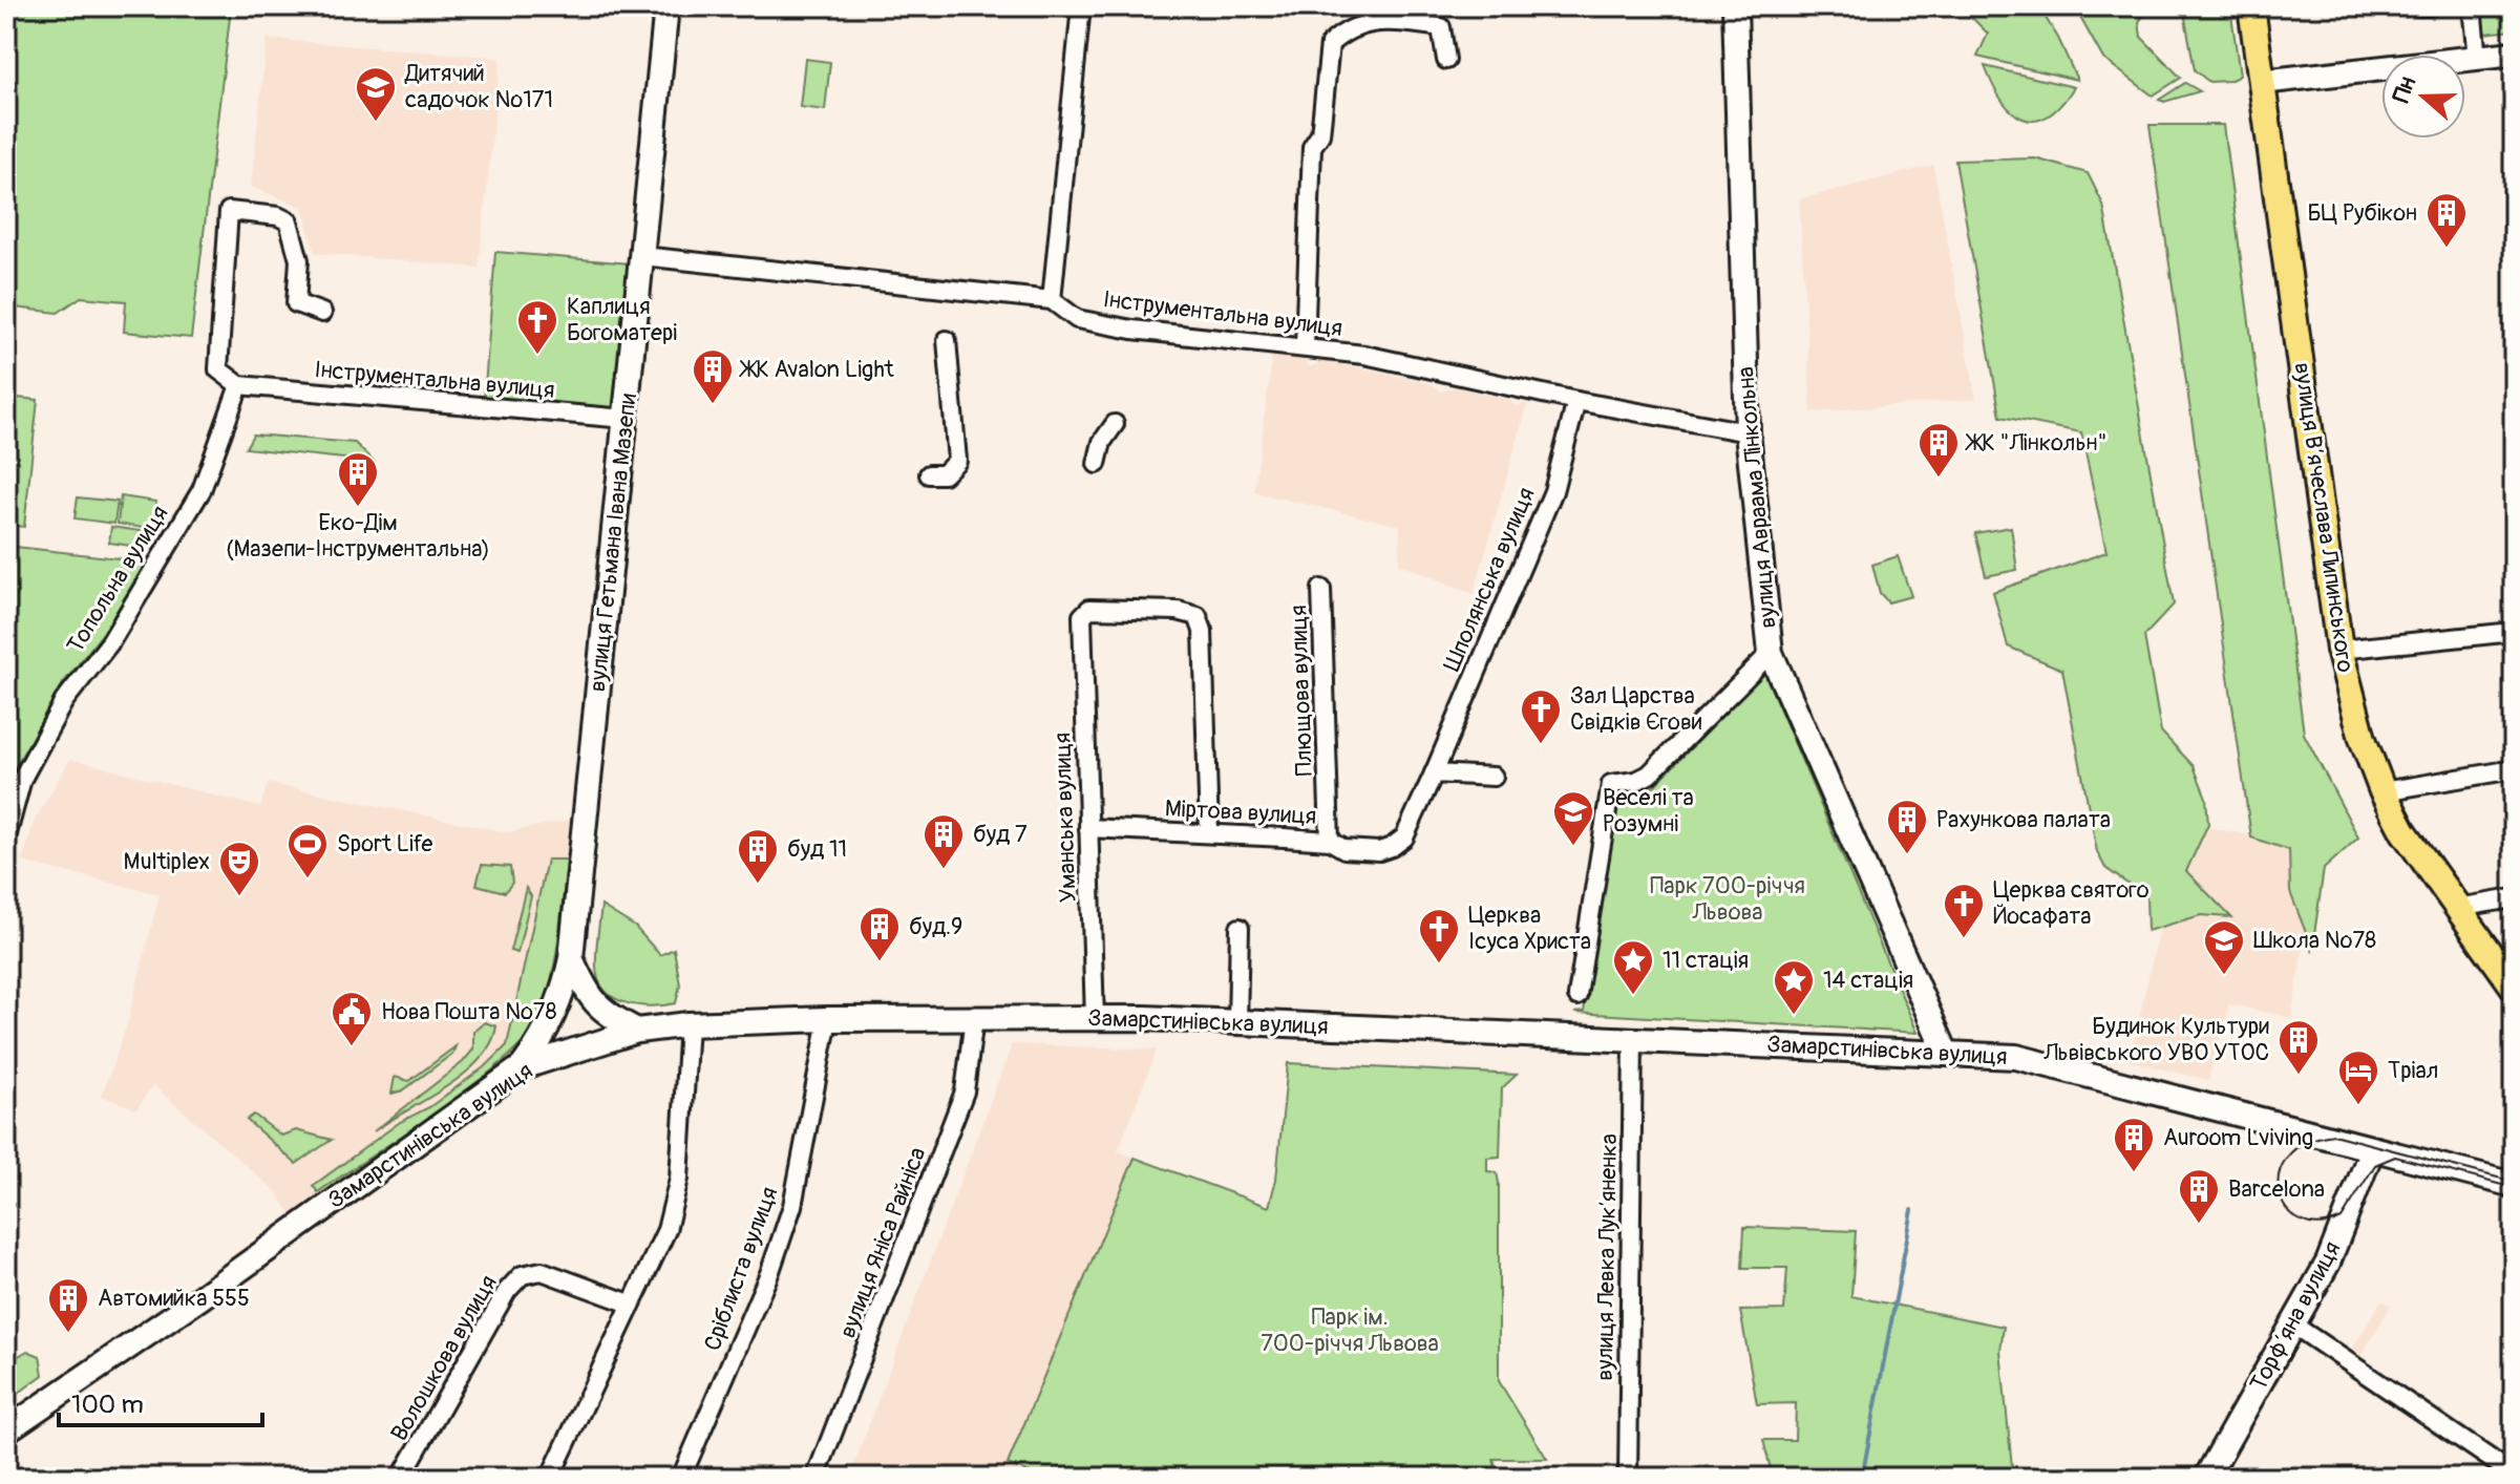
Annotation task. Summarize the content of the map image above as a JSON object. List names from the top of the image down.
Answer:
{
  "streets": {
    "main road": [
      "вулиця Авраама Лінкольна",
      "вулиця Вʼячеслава Липинського",
      "вулиця Гетьмана Івана Мазепи",
      "Замарстинівська вулиця",
      "Торфʼяна вулиця"
    ],
    "street": [
      "Інструментальна вулиця",
      "Топольна вулиця",
      "Шполянська вулиця",
      "Плющова вулиця",
      "Міртова вулиця",
      "Уманська вулиця",
      "вулиця Яніса Райніса",
      "вулиця Левка Лукʼяненка",
      "Сріблиста вулиця",
      "Волошкова вулиця"
    ]
  },
  "crossings": [
    ["Інструментальна вулиця", "вулиця Авраама Лінкольна"],
    ["Інструментальна вулиця", "вулиця Гетьмана Івана Мазепи"],
    ["Інструментальна вулиця", "Топольна вулиця"],
    ["Інструментальна вулиця", "Шполянська вулиця"],
    ["вулиця Авраама Лінкольна", "Замарстинівська вулиця"],
    ["вулиця Гетьмана Івана Мазепи", "Замарстинівська вулиця"],
    ["Шполянська вулиця", "Міртова вулиця"],
    ["Плющова вулиця", "Міртова вулиця"],
    ["Міртова вулиця", "Уманська вулиця"],
    ["Уманська вулиця", "Замарстинівська вулиця"],
    ["Замарстинівська вулиця", "вулиця Яніса Райніса"],
    ["Замарстинівська вулиця", "вулиця Левка Лукʼяненка"],
    ["Замарстинівська вулиця", "Сріблиста вулиця"],
    ["Замарстинівська вулиця", "Торфʼяна вулиця"]
  ],
  "parks": ["Парк 700-річчя Львова", "Парк ім. 700-річчя Львова"],
  "places": {
    "school or university": ["Дитячий садочок №171", "Веселі та Розумні", "Школа №78"],
    "building": [
      "БЦ Рубікон",
      "ЖК Avalon Light",
      "ЖК \"Лінкольн\"",
      "Еко-Дім (Мазепи-Інструментальна)",
      "Рахункова палата",
      "буд 7",
      "буд 11",
      "буд.9",
      "Будинок Культури Львівського УВО УТОС",
      "Auroom Lviving",
      "Barcelona",
      "Автомийка 555"
    ],
    "church": [
      "Каплиця Богоматері",
      "Зал Царства Свідків Єгови",
      "Церква святого Йосафата",
      "Церква Ісуса Христа"
    ],
    "sports": ["Sport Life"],
    "theatre": ["Multiplex"],
    "place": ["11 стація", "14 стація"],
    "public building": ["Нова Пошта №78"],
    "hotel": ["Тріал"]
  },
  "scale_bar": "100 m",
  "north": "left"
}
